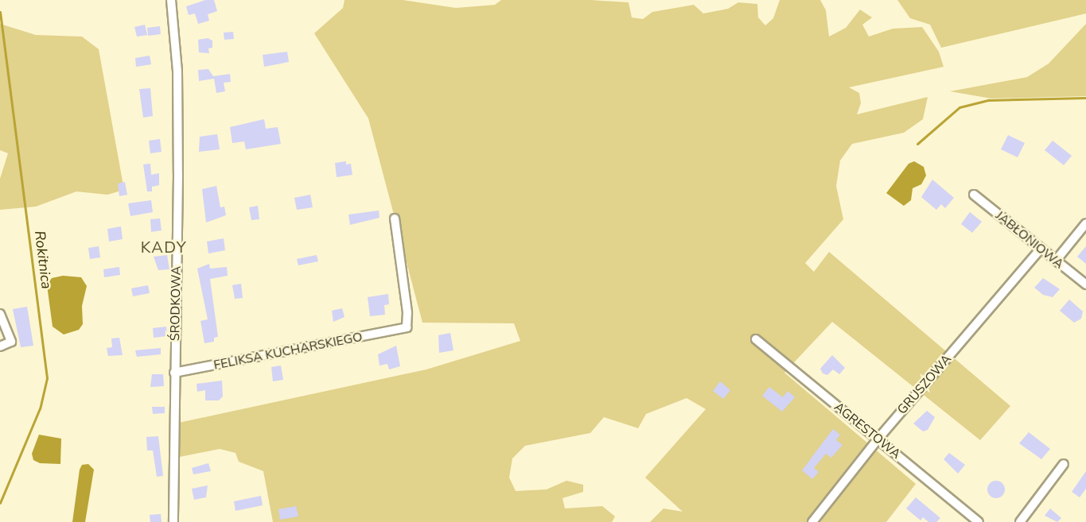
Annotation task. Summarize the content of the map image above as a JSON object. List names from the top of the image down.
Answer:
{
  "streets": {
    "street": [
      "JABŁONIOWA",
      "ŚRODKOWA",
      "FELIKSA KUCHARSKIEGO",
      "GRUSZOWA",
      "AGRESTOWA"
    ]
  },
  "crossings": [
    ["JABŁONIOWA", "GRUSZOWA"],
    ["ŚRODKOWA", "FELIKSA KUCHARSKIEGO"],
    ["GRUSZOWA", "AGRESTOWA"]
  ],
  "districts": ["KADY"],
  "water": ["Rokitnica"]
}
